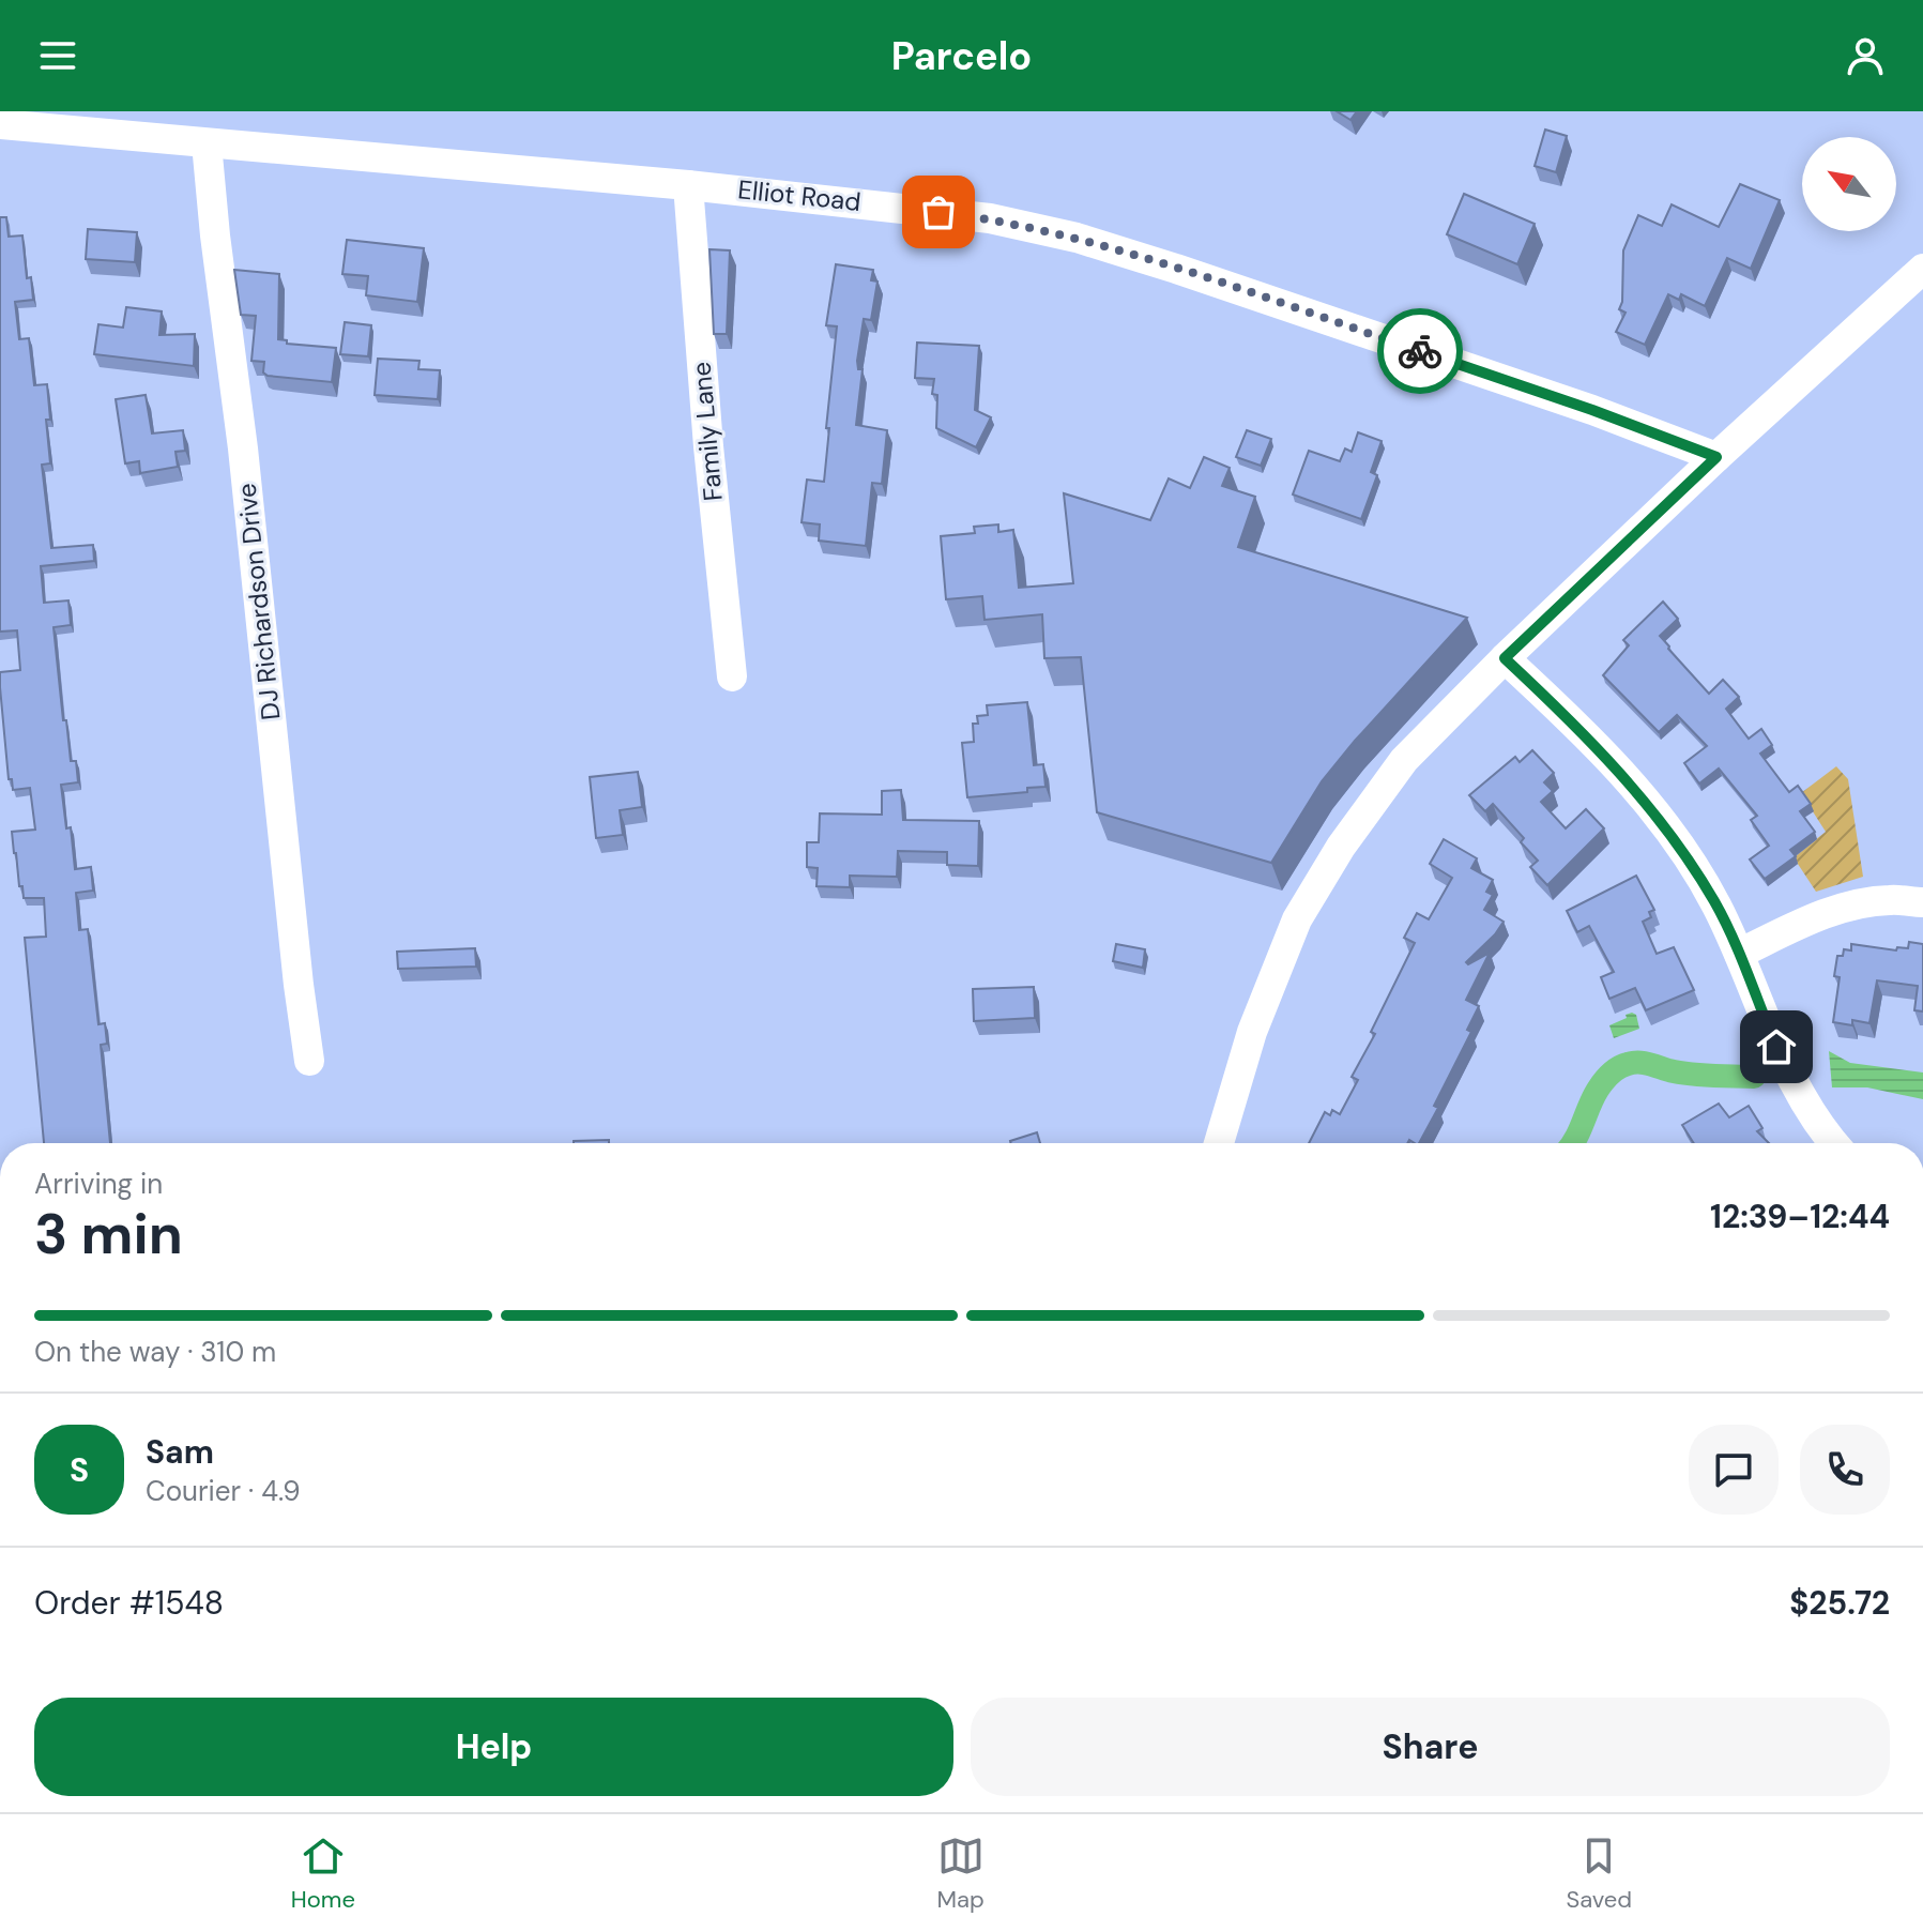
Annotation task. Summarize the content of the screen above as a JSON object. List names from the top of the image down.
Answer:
{
  "streets": {
    "street": ["Elliot Road", "Family Lane", "DJ Richardson Drive"]
  },
  "crossings": [
    ["Elliot Road", "Family Lane"],
    ["Elliot Road", "DJ Richardson Drive"]
  ],
  "north": "top left",
  "page": {
    "header": "Parcelo",
    "heading": ["3 min", "Arriving in", "12:39–12:44"],
    "panel": [
      "Sam",
      "Courier · 4.9",
      "Order #1548",
      "$25.72"
    ],
    "bar": "On the way · 310 m",
    "round": "S",
    "buttons": ["Help", "Share"],
    "tabs": ["Home", "Map", "Saved"]
  }
}
